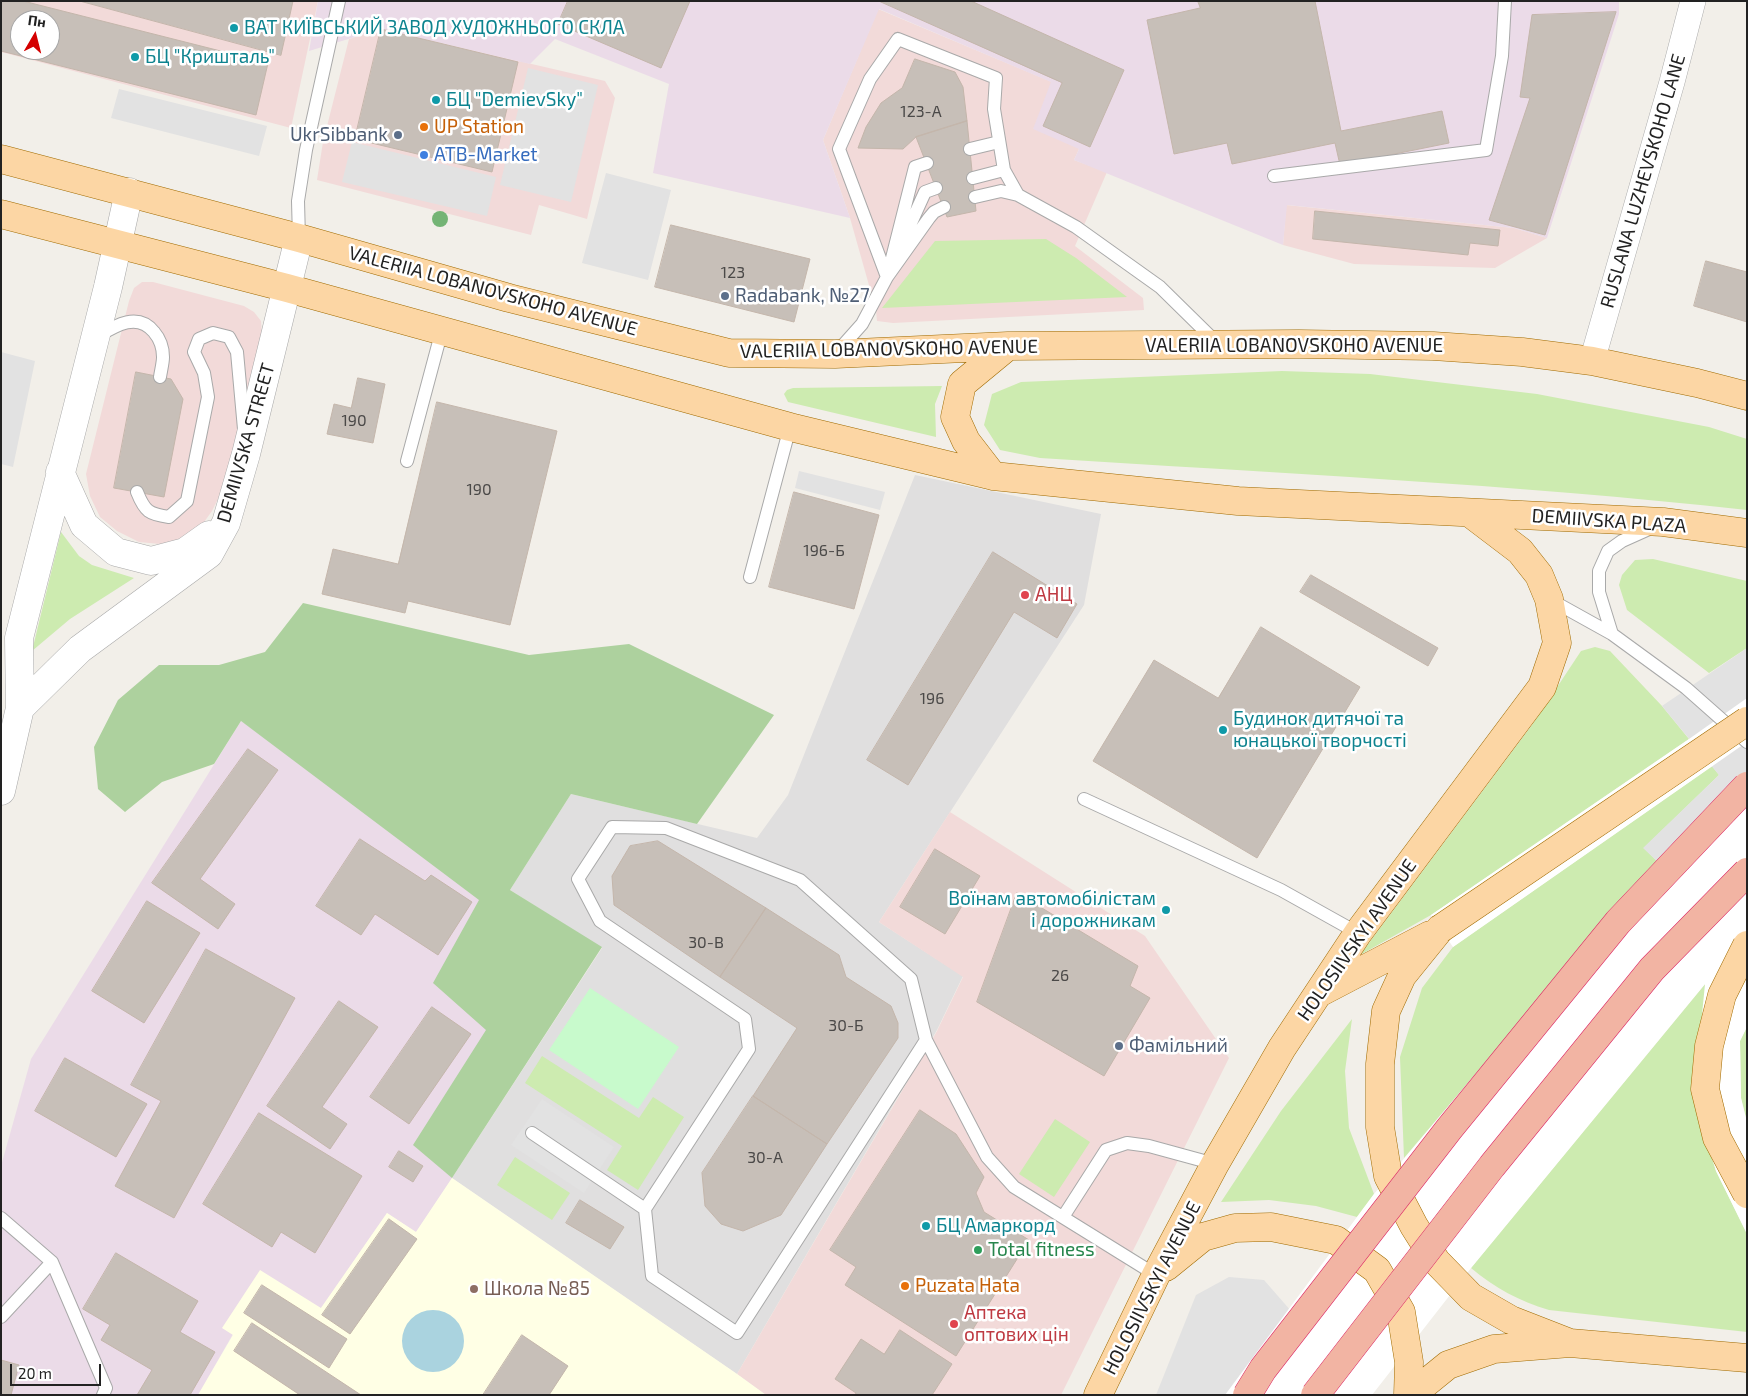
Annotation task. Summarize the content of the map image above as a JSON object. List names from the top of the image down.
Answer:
{
  "streets": {
    "main road": ["VALERIIA LOBANOVSKOHO AVENUE", "DEMIIVSKA PLAZA", "HOLOSIIVSKYI AVENUE"],
    "street": ["RUSLANA LUZHEVSKOHO LANE", "DEMIIVSKA STREET"]
  },
  "crossings": [
    ["RUSLANA LUZHEVSKOHO LANE", "VALERIIA LOBANOVSKOHO AVENUE"],
    ["VALERIIA LOBANOVSKOHO AVENUE", "DEMIIVSKA STREET"],
    ["DEMIIVSKA PLAZA", "HOLOSIIVSKYI AVENUE"]
  ],
  "places": [
    "ВАТ КИЇВСЬКИЙ ЗАВОД ХУДОЖНЬОГО СКЛА",
    "БЦ \"Кришталь\"",
    "БЦ \"DemievSky\"",
    "UP Station",
    "UkrSibbank",
    "ATB-Market",
    "Radabank, №27",
    "АНЦ",
    "Будинок дитячої та юнацької творчості",
    "Воїнам автомобілістам і дорожникам",
    "Фамільний",
    "БЦ Амаркорд",
    "Total fitness",
    "Puzata Hata",
    "Школа №85",
    "Аптека оптових цін"
  ],
  "house_numbers": [
    "123-А",
    "123",
    "190",
    "190",
    "196-Б",
    "196",
    "30-В",
    "26",
    "30-Б",
    "30-А"
  ],
  "scale_bar": "20 m",
  "north": "top"
}
